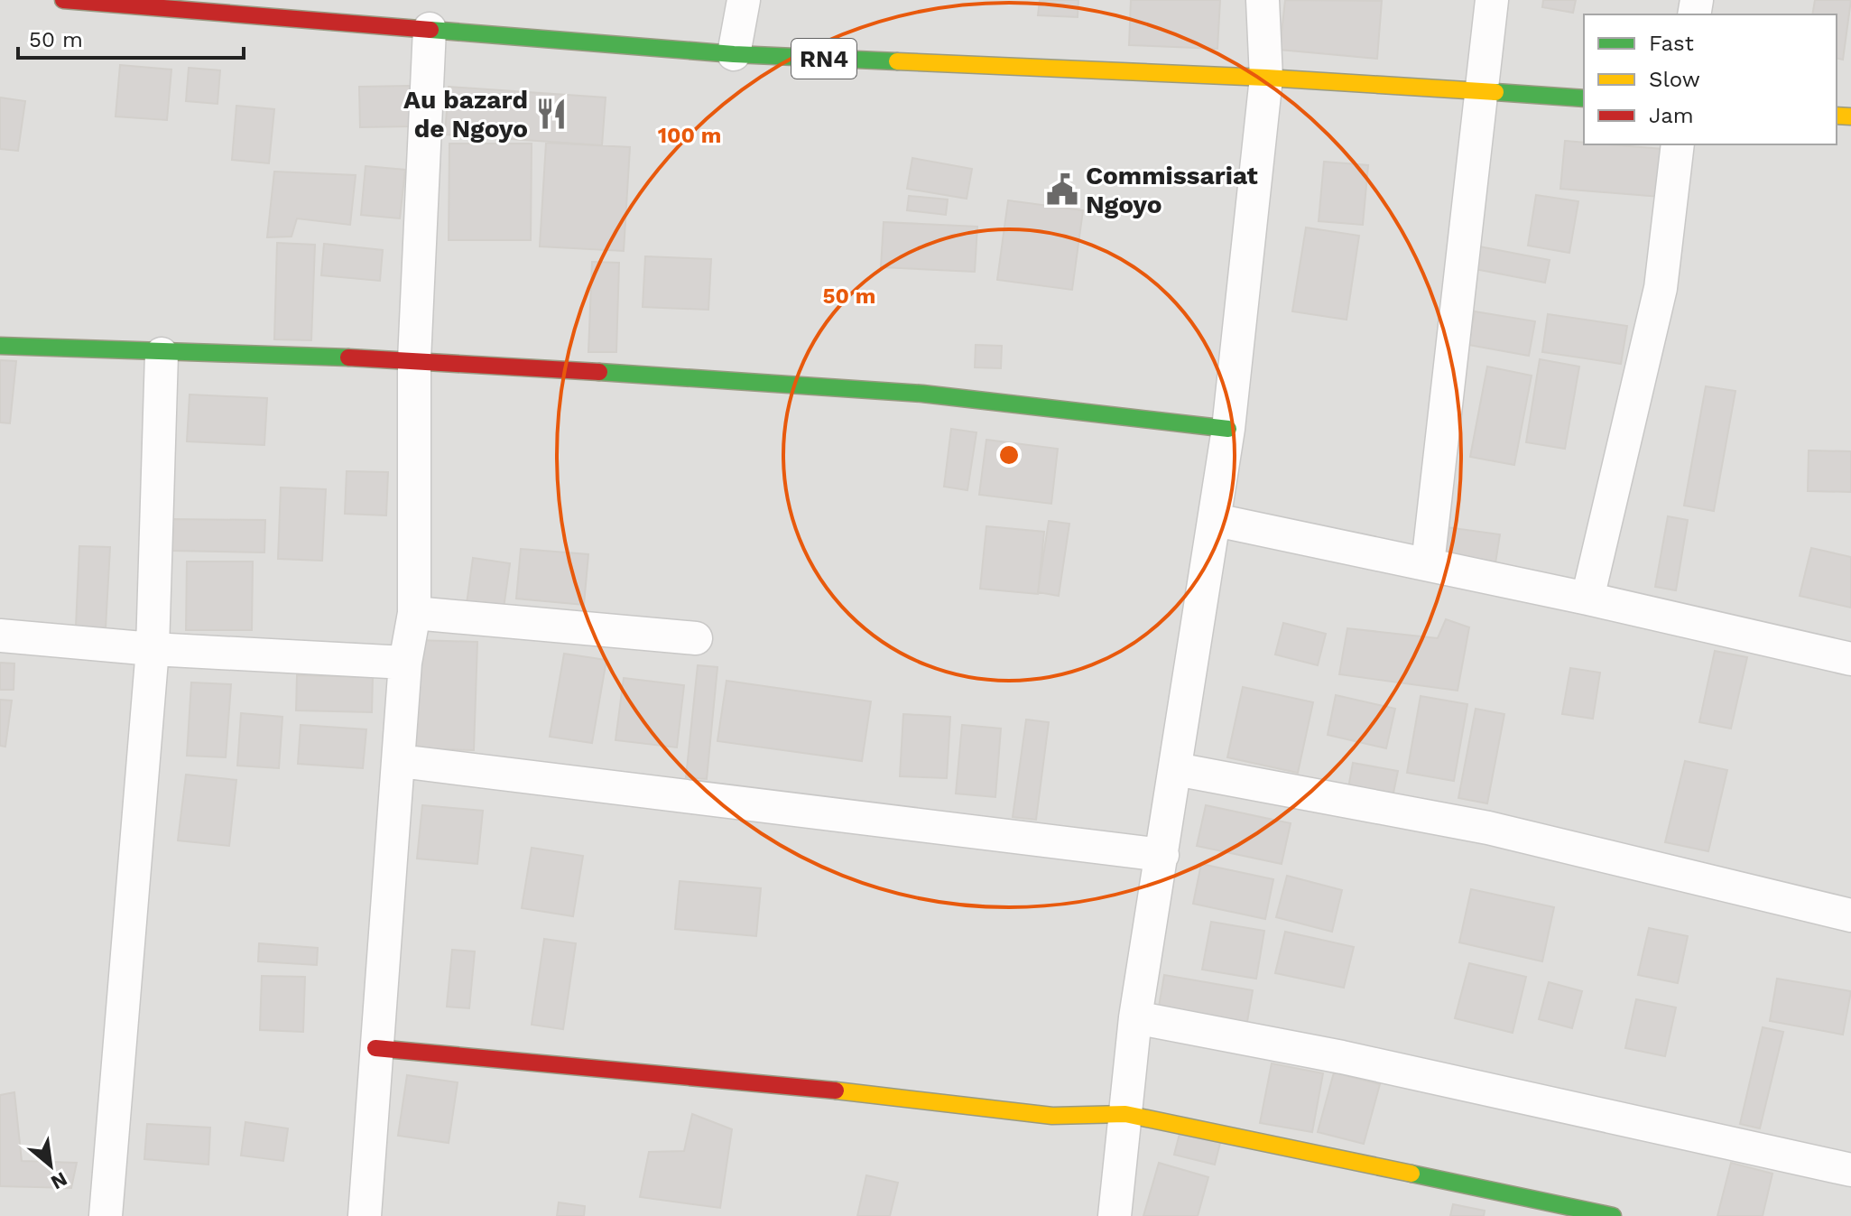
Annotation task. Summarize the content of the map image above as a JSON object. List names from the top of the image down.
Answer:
{
  "streets": {
    "main road": ["RN4"]
  },
  "places": {
    "restaurant": ["Au bazard de Ngoyo"],
    "public building": ["Commissariat Ngoyo"]
  },
  "legend": ["Fast", "Slow", "Jam"],
  "scale_bar": "50 m",
  "north": "bottom right",
  "rings": ["100 m", "50 m"]
}
